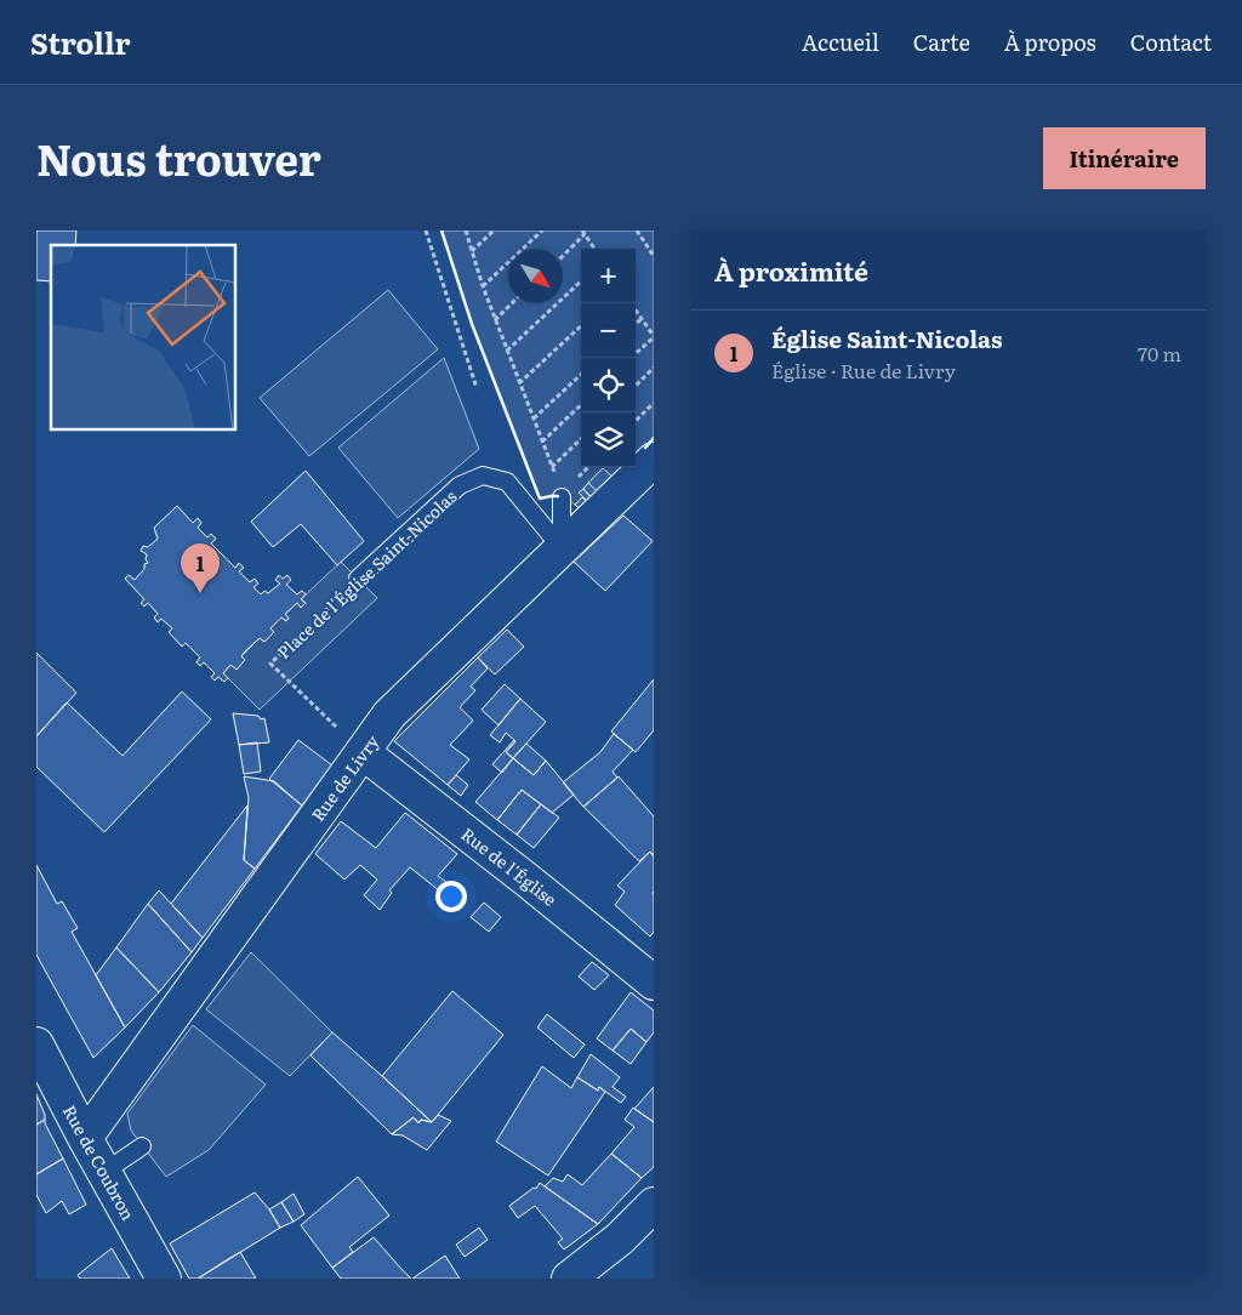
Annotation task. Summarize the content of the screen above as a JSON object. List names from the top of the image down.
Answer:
{
  "streets": {
    "street": ["Rue de Livry", "Rue de l'Église", "Rue de Coubron"],
    "lane": ["Place de l'Église Saint-Nicolas"]
  },
  "crossings": [
    ["Place de l'Église Saint-Nicolas", "Rue de Livry"],
    ["Place de l'Église Saint-Nicolas", "Rue de l'Église"],
    ["Rue de Livry", "Rue de l'Église"],
    ["Rue de Livry", "Rue de Coubron"]
  ],
  "north": "bottom right",
  "page": {
    "header": "Strollr",
    "nav": [
      "Accueil",
      "Carte",
      "À propos",
      "Contact"
    ],
    "title": "Nous trouver",
    "buttons": "Itinéraire",
    "heading": "À proximité",
    "map_buttons": ["+", "−"],
    "list": [
      {
        "mark": "1",
        "name": "Église Saint-Nicolas",
        "note": "Église · Rue de Livry",
        "value": "70 m"
      }
    ],
    "pins": "1"
  }
}
